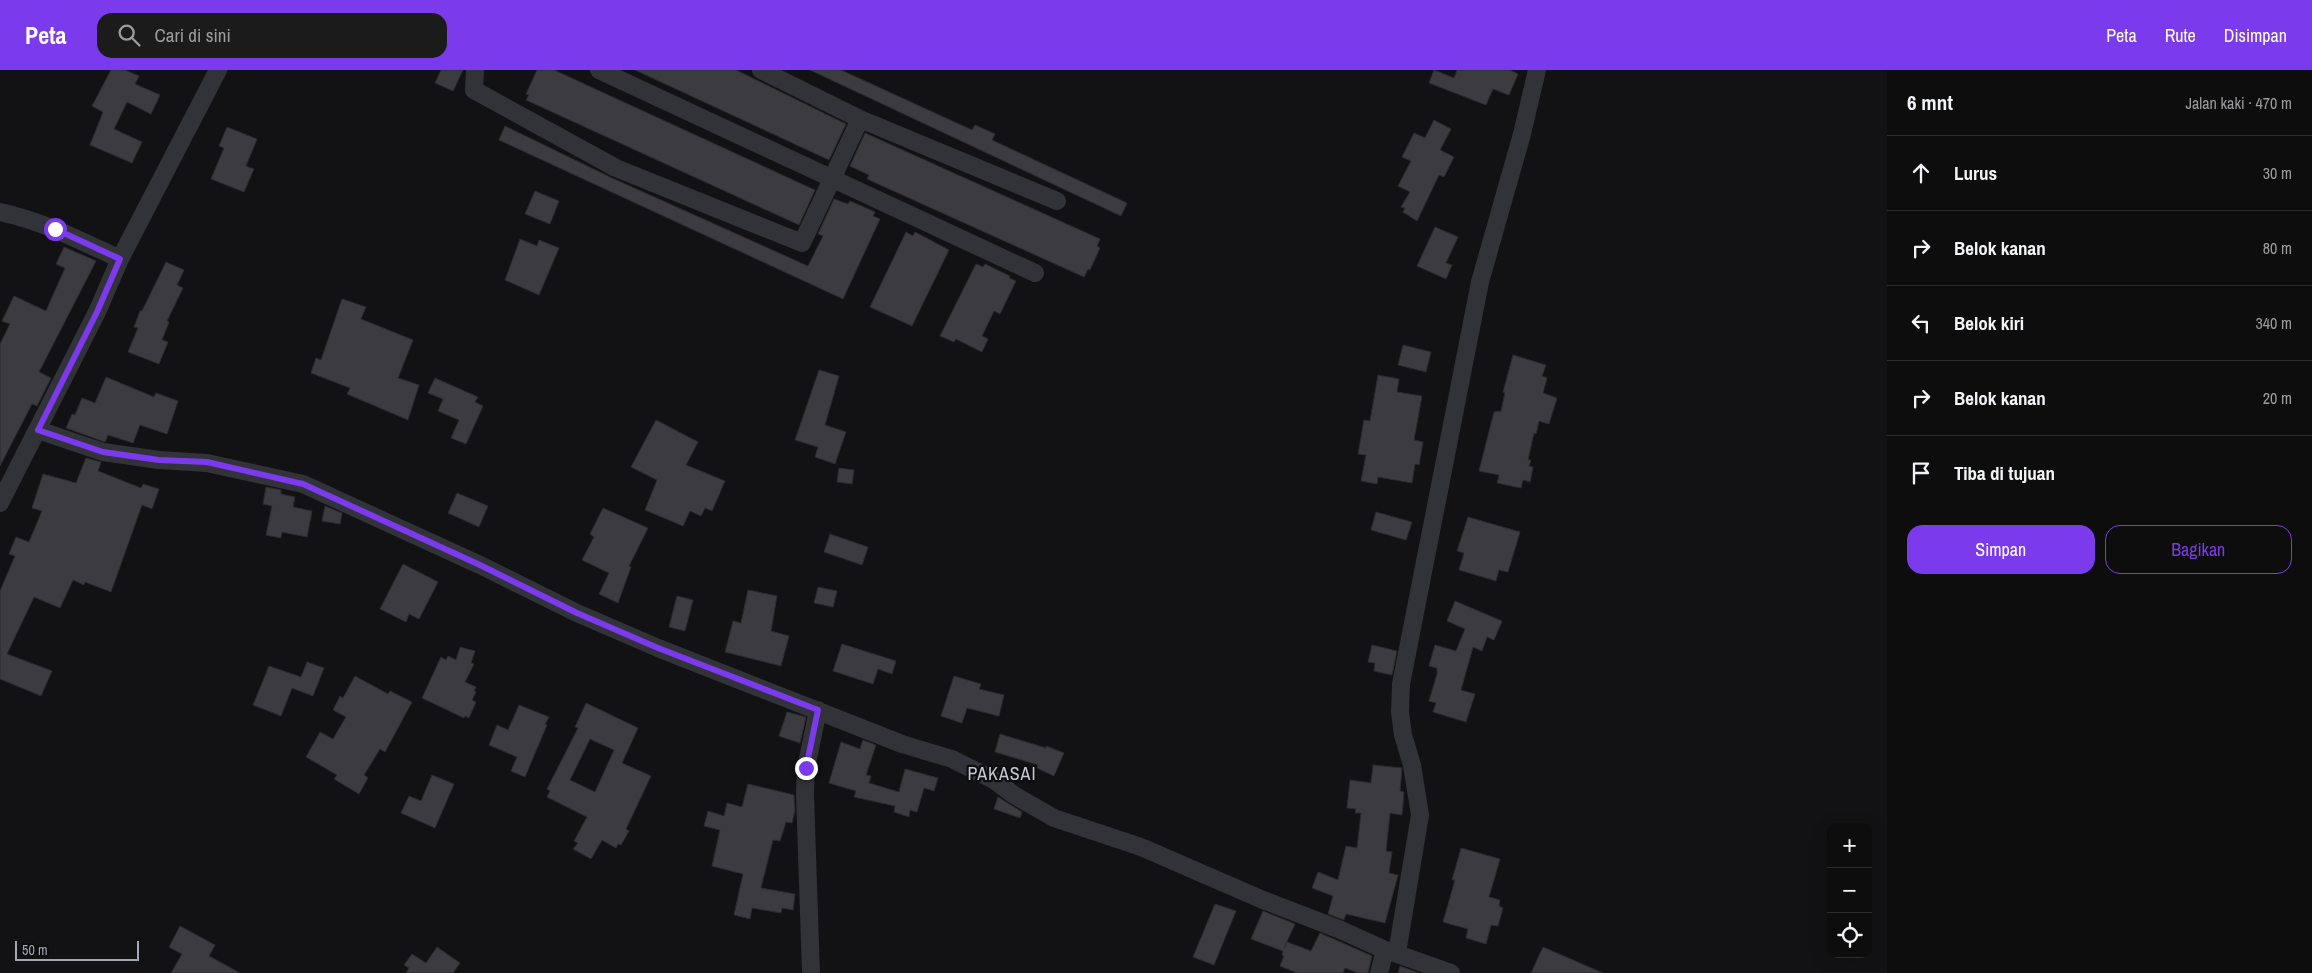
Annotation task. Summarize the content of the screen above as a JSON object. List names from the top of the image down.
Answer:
{
  "districts": ["PAKASAI"],
  "scale_bar": "50 m",
  "page": {
    "header": "Peta",
    "search": "Cari di sini",
    "nav": ["Peta", "Rute", "Disimpan"],
    "heading": ["6 mnt", "Jalan kaki · 470 m"],
    "list": [
      ["Lurus", "30 m"],
      ["Belok kanan", "80 m"],
      ["Belok kiri", "340 m"],
      ["Belok kanan", "20 m"],
      "Tiba di tujuan"
    ],
    "buttons": ["Simpan", "Bagikan"],
    "map_buttons": ["+", "−"],
    "scale": "50 m"
  }
}
